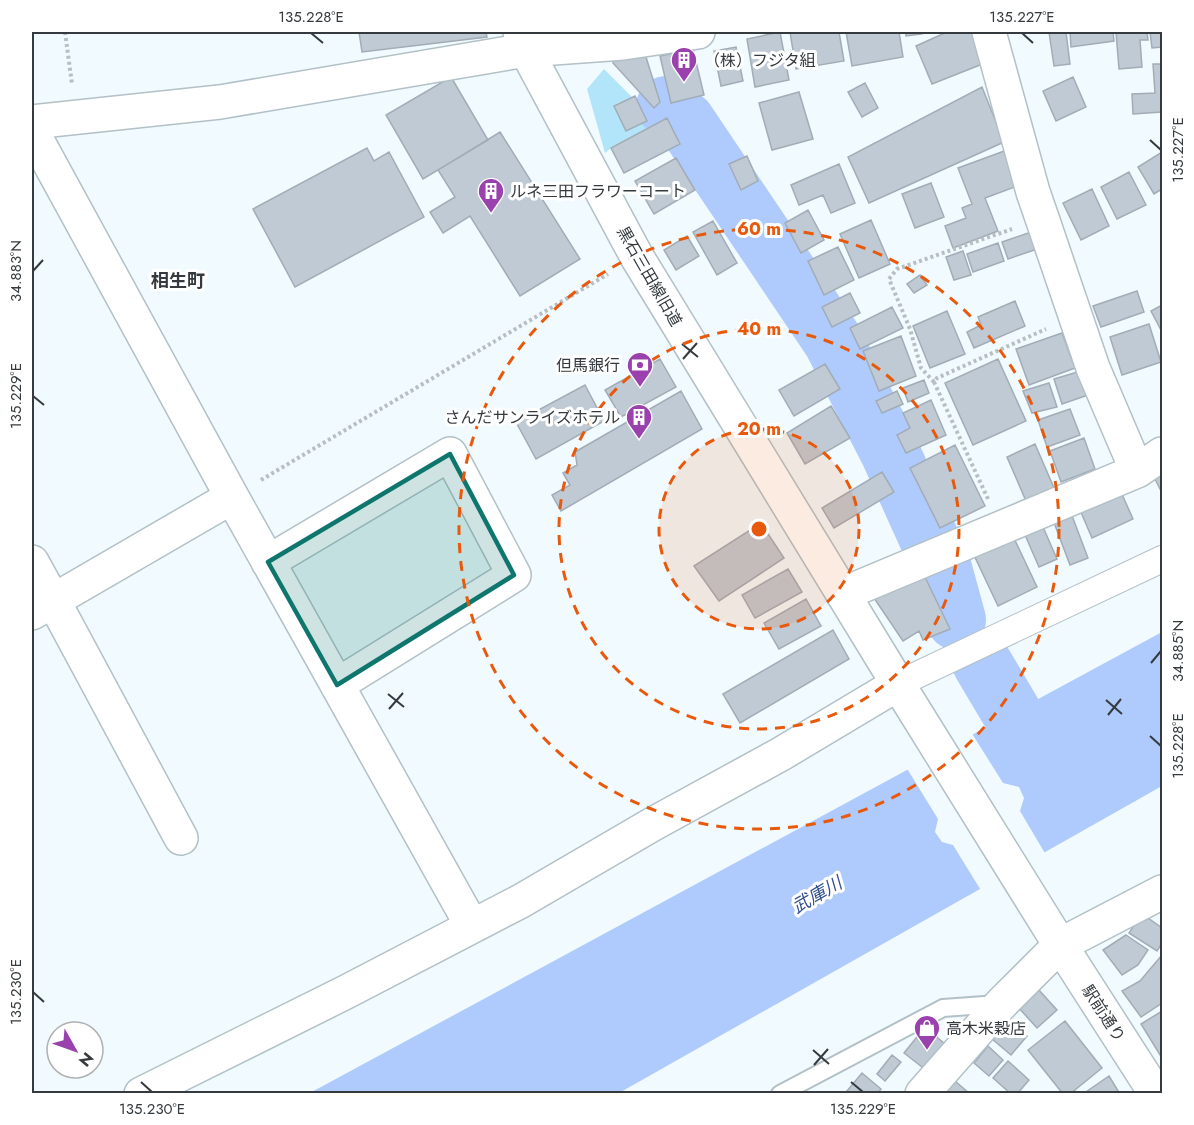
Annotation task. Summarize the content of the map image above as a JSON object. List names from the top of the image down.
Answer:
{
  "streets": {
    "street": ["黒石三田線旧道", "駅前通り"]
  },
  "crossings": [
    ["黒石三田線旧道", "駅前通り"]
  ],
  "districts": ["相生町"],
  "water": ["武庫川"],
  "places": {
    "building": ["（株）フジタ組", "ルネ三田フラワーコート", "さんだサンライズホテル"],
    "bank": ["但馬銀行"],
    "shop": ["高木米穀店"]
  },
  "north": "bottom right",
  "coordinates": [
    "135.228°E",
    "135.227°E",
    "34.883°N",
    "135.229°E",
    "34.885°N",
    "135.230°E"
  ],
  "rings": ["60 m", "40 m", "20 m"]
}
